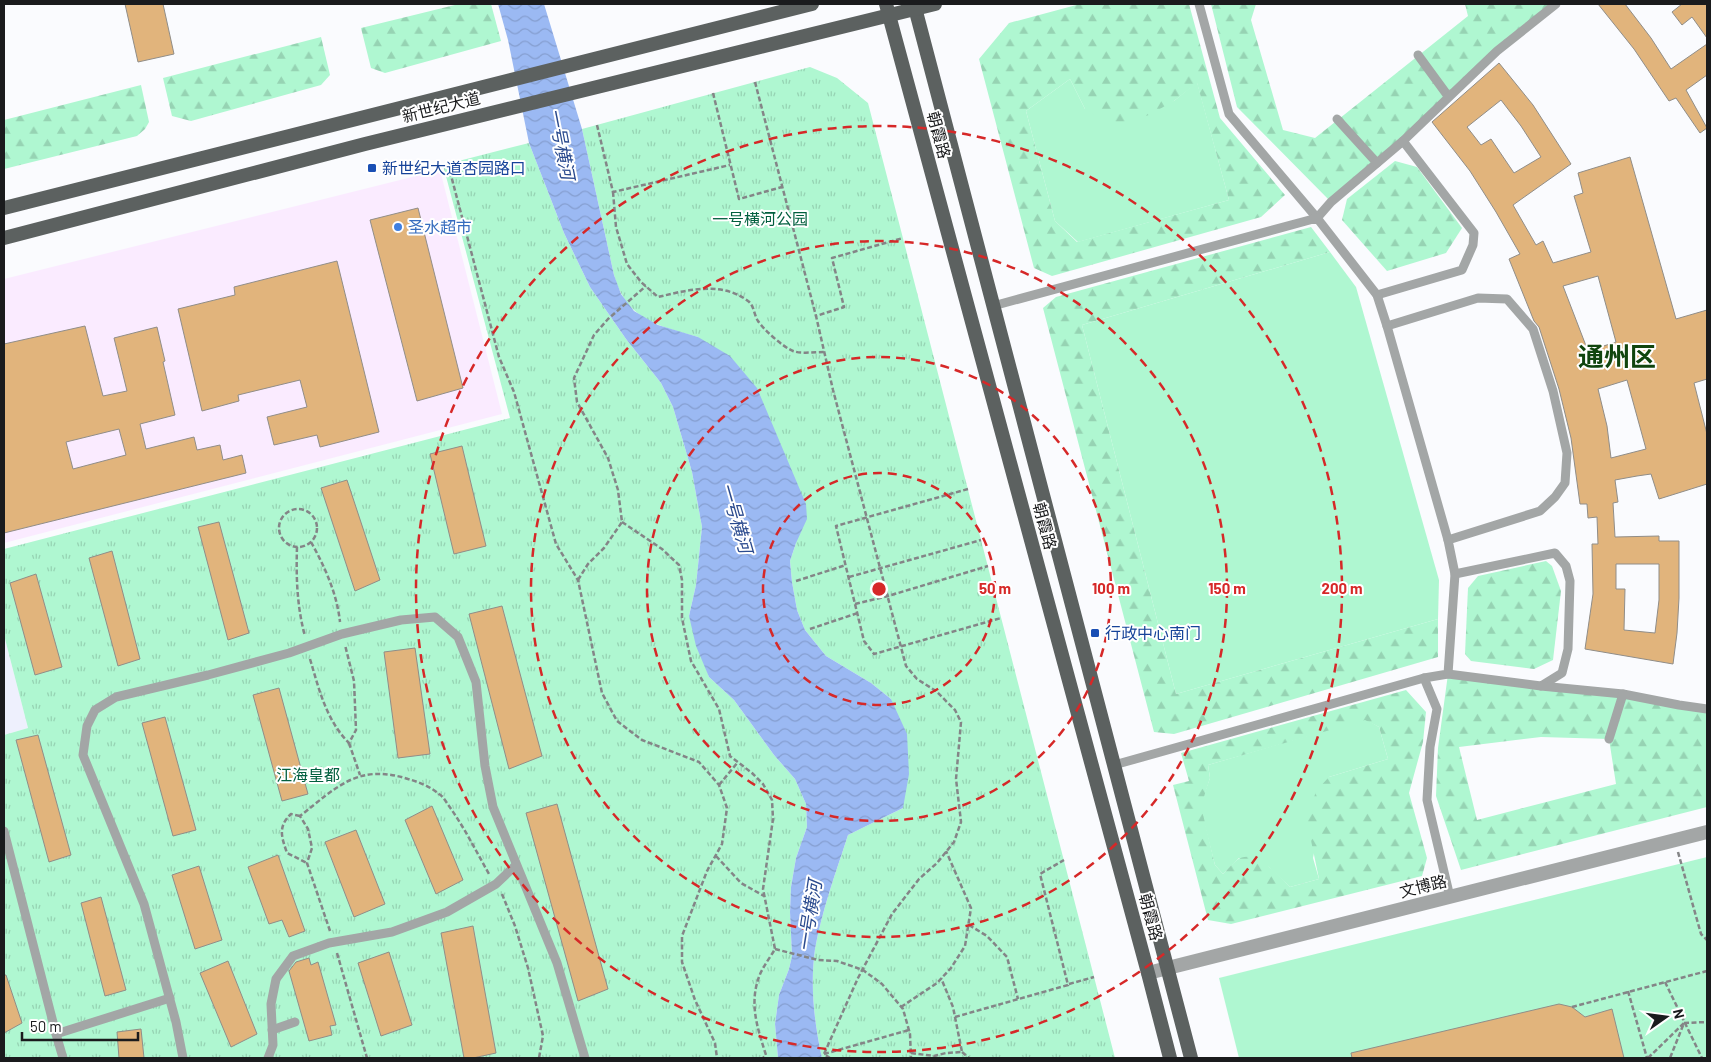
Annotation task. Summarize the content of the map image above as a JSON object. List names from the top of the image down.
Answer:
{
  "streets": {
    "main road": ["新世纪大道", "朝霞路"],
    "street": ["文博路"]
  },
  "crossings": [
    ["新世纪大道", "朝霞路"],
    ["朝霞路", "文博路"]
  ],
  "districts": ["通州区"],
  "water": ["一号横河"],
  "parks": ["一号横河公园", "江海皇都"],
  "places": {
    "transit": ["新世纪大道杏园路口", "行政中心南门"],
    "other": ["圣水超市"]
  },
  "scale_bar": "50 m",
  "north": "right",
  "rings": [
    "50 m",
    "100 m",
    "150 m",
    "200 m"
  ]
}
